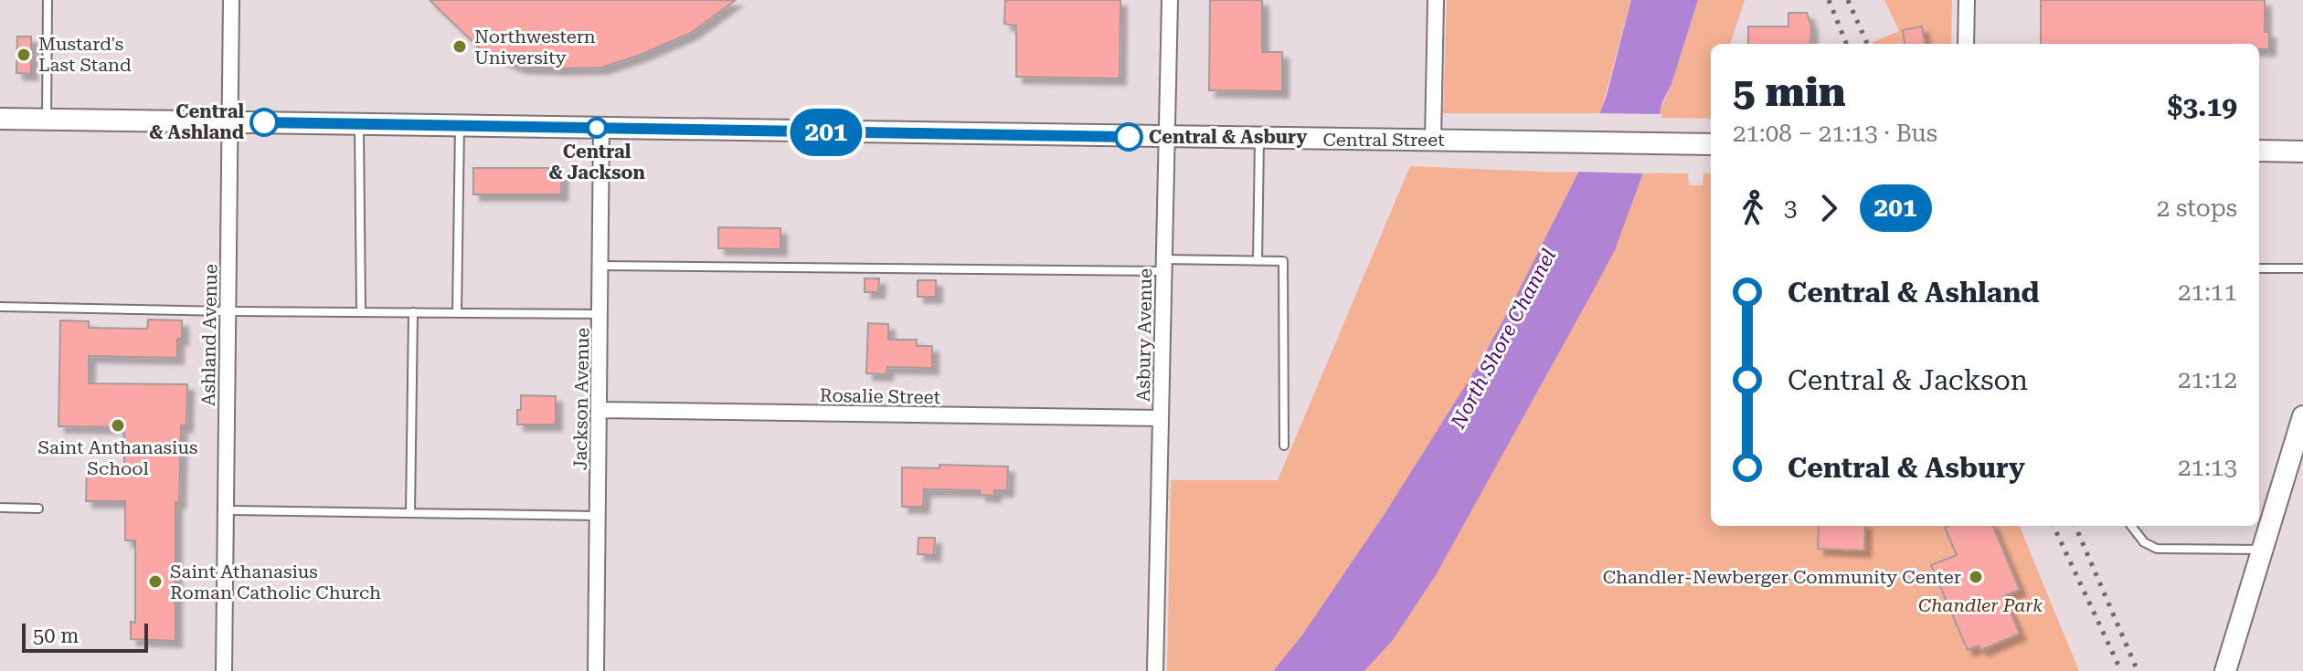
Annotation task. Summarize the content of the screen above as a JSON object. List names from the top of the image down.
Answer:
{
  "streets": {
    "main road": ["Central Street"],
    "street": [
      "Ashland Avenue",
      "Asbury Avenue",
      "Rosalie Street",
      "Jackson Avenue"
    ]
  },
  "crossings": [
    ["Central Street", "Ashland Avenue"],
    ["Central Street", "Asbury Avenue"],
    ["Central Street", "Jackson Avenue"],
    ["Asbury Avenue", "Rosalie Street"],
    ["Rosalie Street", "Jackson Avenue"]
  ],
  "water": ["North Shore Channel"],
  "parks": ["Chandler Park"],
  "places": [
    "Northwestern University",
    "Mustard's Last Stand",
    "Central & Ashland",
    "Central & Jackson",
    "Central & Asbury",
    "Saint Anthanasius School",
    "Chandler-Newberger Community Center",
    "Saint Athanasius Roman Catholic Church"
  ],
  "lines": ["bus line 201"],
  "scale_bar": "50 m",
  "page": {
    "on_map": "201",
    "heading": ["5 min", "21:08 – 21:13 · Bus", "$3.19"],
    "legs": ["3", "201", "2 stops"],
    "list": [
      {
        "name": "Central & Ashland",
        "value": "21:11"
      },
      {
        "name": "Central & Jackson",
        "value": "21:12"
      },
      {
        "name": "Central & Asbury",
        "value": "21:13"
      }
    ],
    "scale": "50 m"
  }
}
